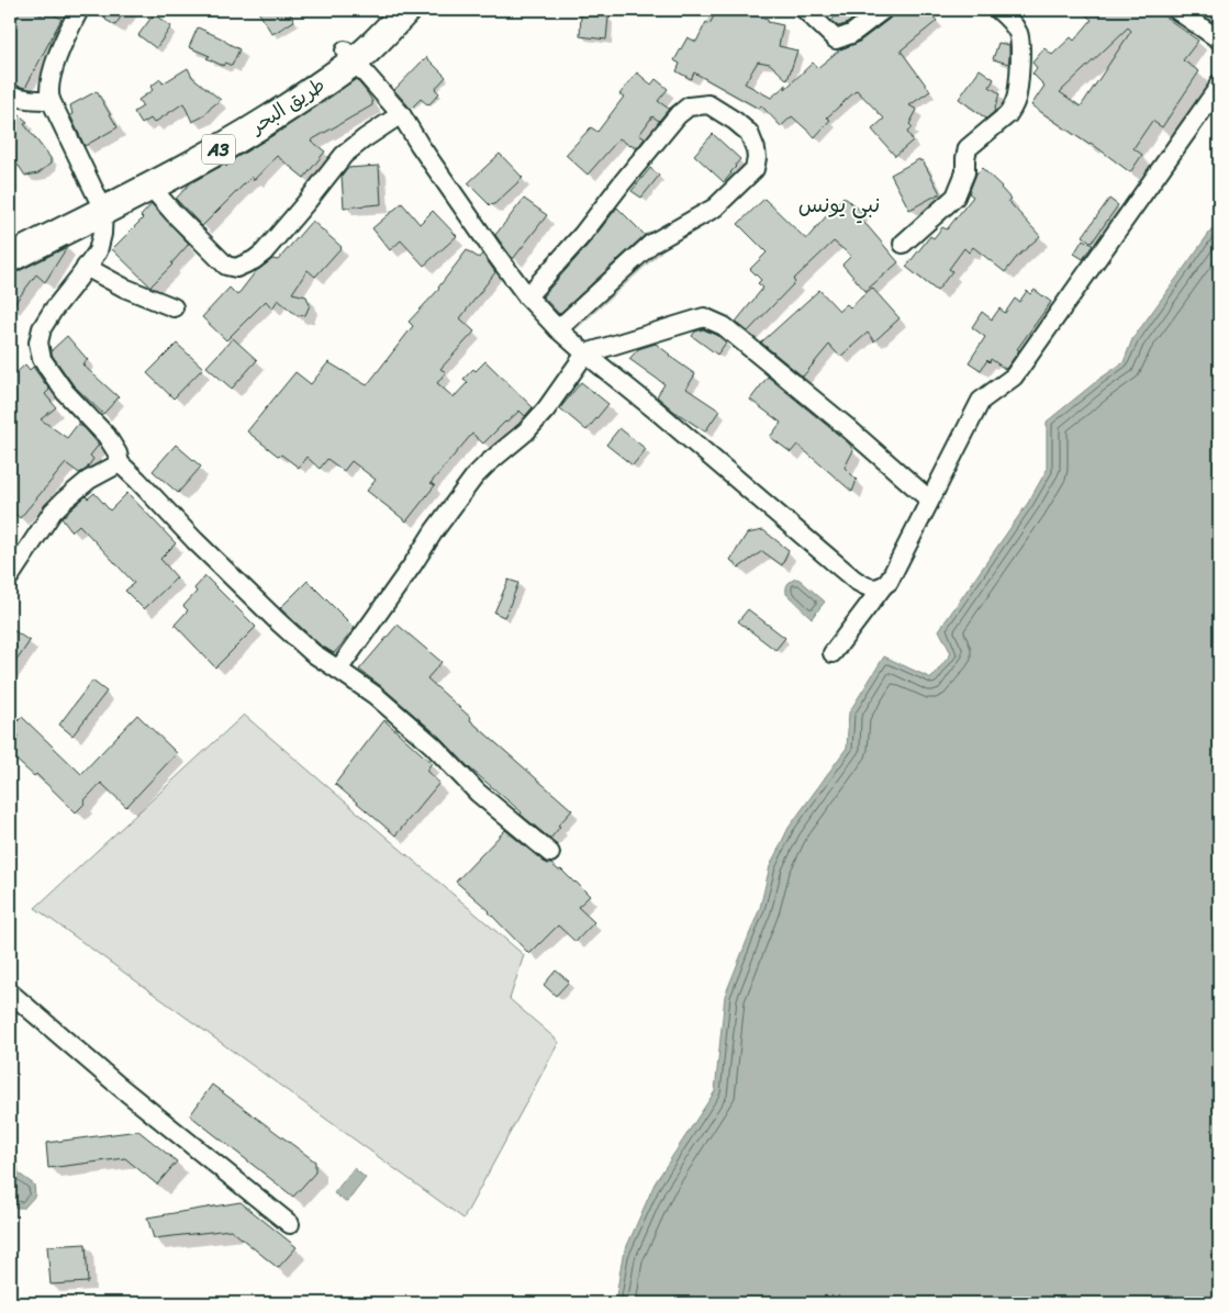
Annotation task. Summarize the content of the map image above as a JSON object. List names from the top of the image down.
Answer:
{
  "streets": {
    "highway": ["طريق البحر", "A3"]
  },
  "districts": ["نبي يونس"]
}
